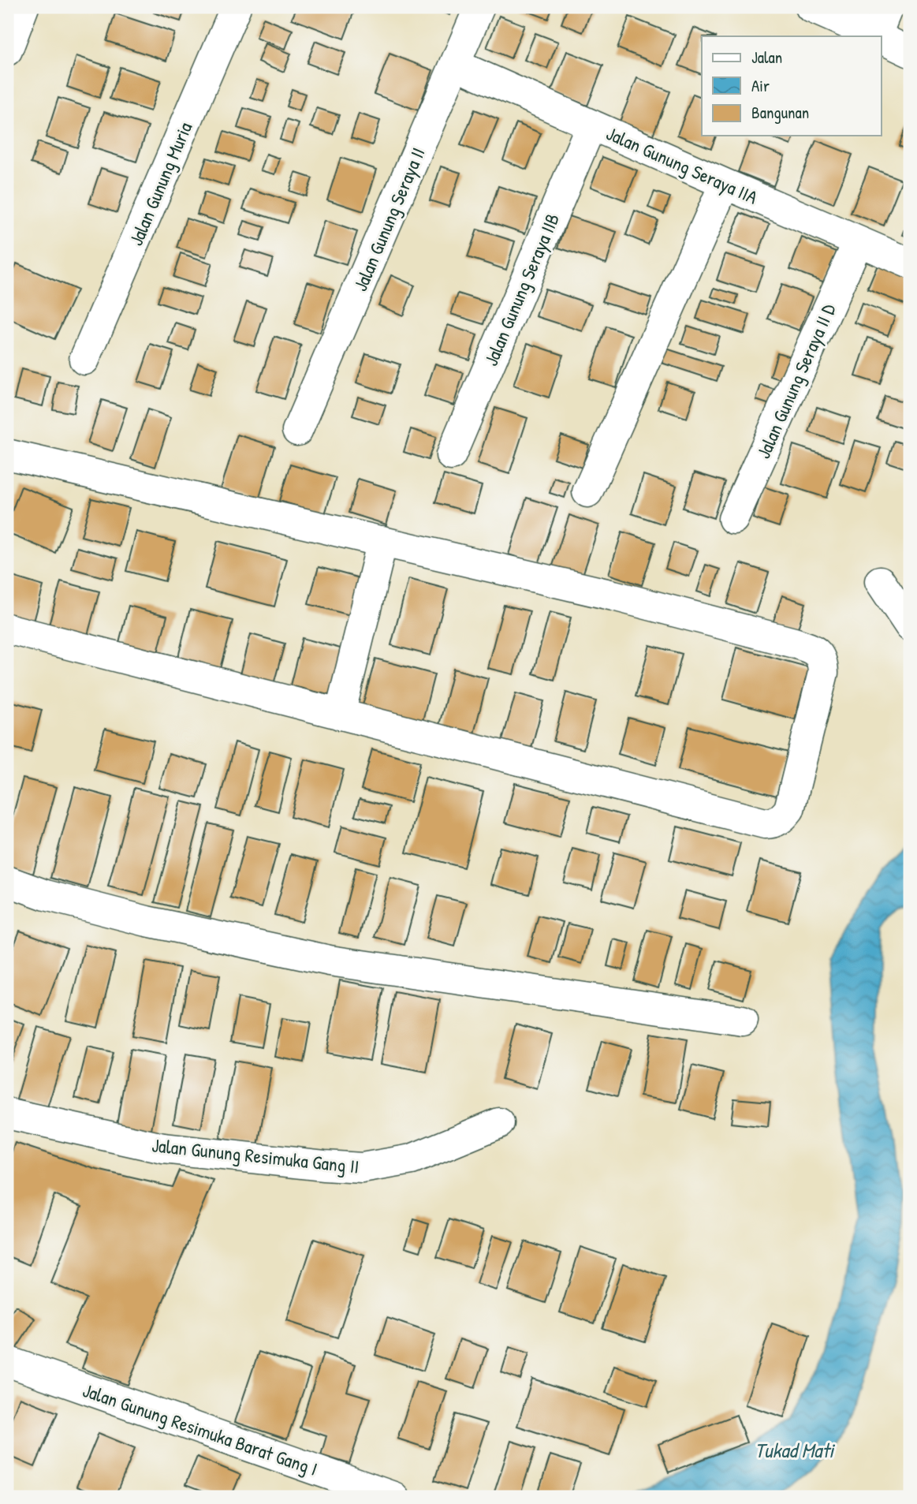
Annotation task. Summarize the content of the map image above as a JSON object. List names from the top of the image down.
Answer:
{
  "streets": {
    "street": [
      "Jalan Gunung Seraya IIA",
      "Jalan Gunung Muria",
      "Jalan Gunung Seraya II",
      "Jalan Gunung Seraya IIB",
      "Jalan Gunung Seraya II D",
      "Jalan Gunung Resimuka Gang II",
      "Jalan Gunung Resimuka Barat Gang I"
    ]
  },
  "crossings": [
    ["Jalan Gunung Seraya IIA", "Jalan Gunung Seraya II"],
    ["Jalan Gunung Seraya IIA", "Jalan Gunung Seraya IIB"],
    ["Jalan Gunung Seraya IIA", "Jalan Gunung Seraya II D"]
  ],
  "water": ["Tukad Mati"],
  "legend": ["Jalan", "Air", "Bangunan"]
}
